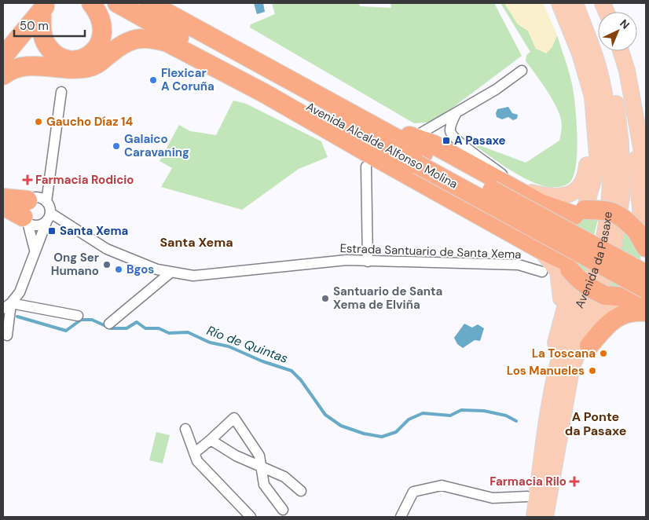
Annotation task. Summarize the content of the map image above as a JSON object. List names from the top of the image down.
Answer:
{
  "streets": {
    "highway": ["Avenida Alcalde Alfonso Molina"],
    "main road": ["Avenida da Pasaxe"],
    "street": ["Estrada Santuario de Santa Xema"]
  },
  "districts": ["Santa Xema", "A Ponte da Pasaxe"],
  "water": ["Río de Quintas"],
  "places": {
    "other": [
      "Flexicar A Coruña",
      "Gaucho Díaz 14",
      "Galaico Caravaning",
      "Ong Ser Humano",
      "Bgos",
      "Santuario de Santa Xema de Elviña",
      "La Toscana",
      "Los Manueles"
    ],
    "transit": ["A Pasaxe", "Santa Xema"],
    "health": ["Farmacia Rodicio", "Farmacia Rilo"]
  },
  "scale_bar": "50 m",
  "north": "top right"
}
